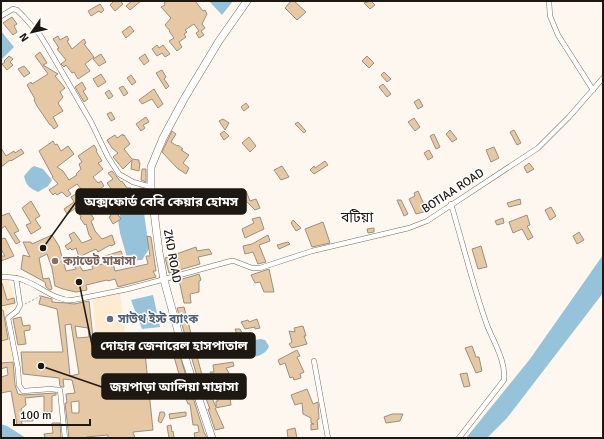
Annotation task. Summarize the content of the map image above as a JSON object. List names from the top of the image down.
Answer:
{
  "streets": {
    "main road": ["ZKD ROAD"],
    "street": ["BOTIAA ROAD"]
  },
  "crossings": [
    ["BOTIAA ROAD", "ZKD ROAD"]
  ],
  "districts": ["বটিয়া"],
  "places": [
    "অক্সফোর্ড বেবি কেয়ার হোমস",
    "ক্যাডেট মাদ্রাসা",
    "দোহার জেনারেল হাসপাতাল",
    "সাউথ ইস্ট ব্যাংক",
    "জয়পাড়া আলিয়া মাদ্রাসা"
  ],
  "scale_bar": "100 m",
  "north": "bottom left"
}
